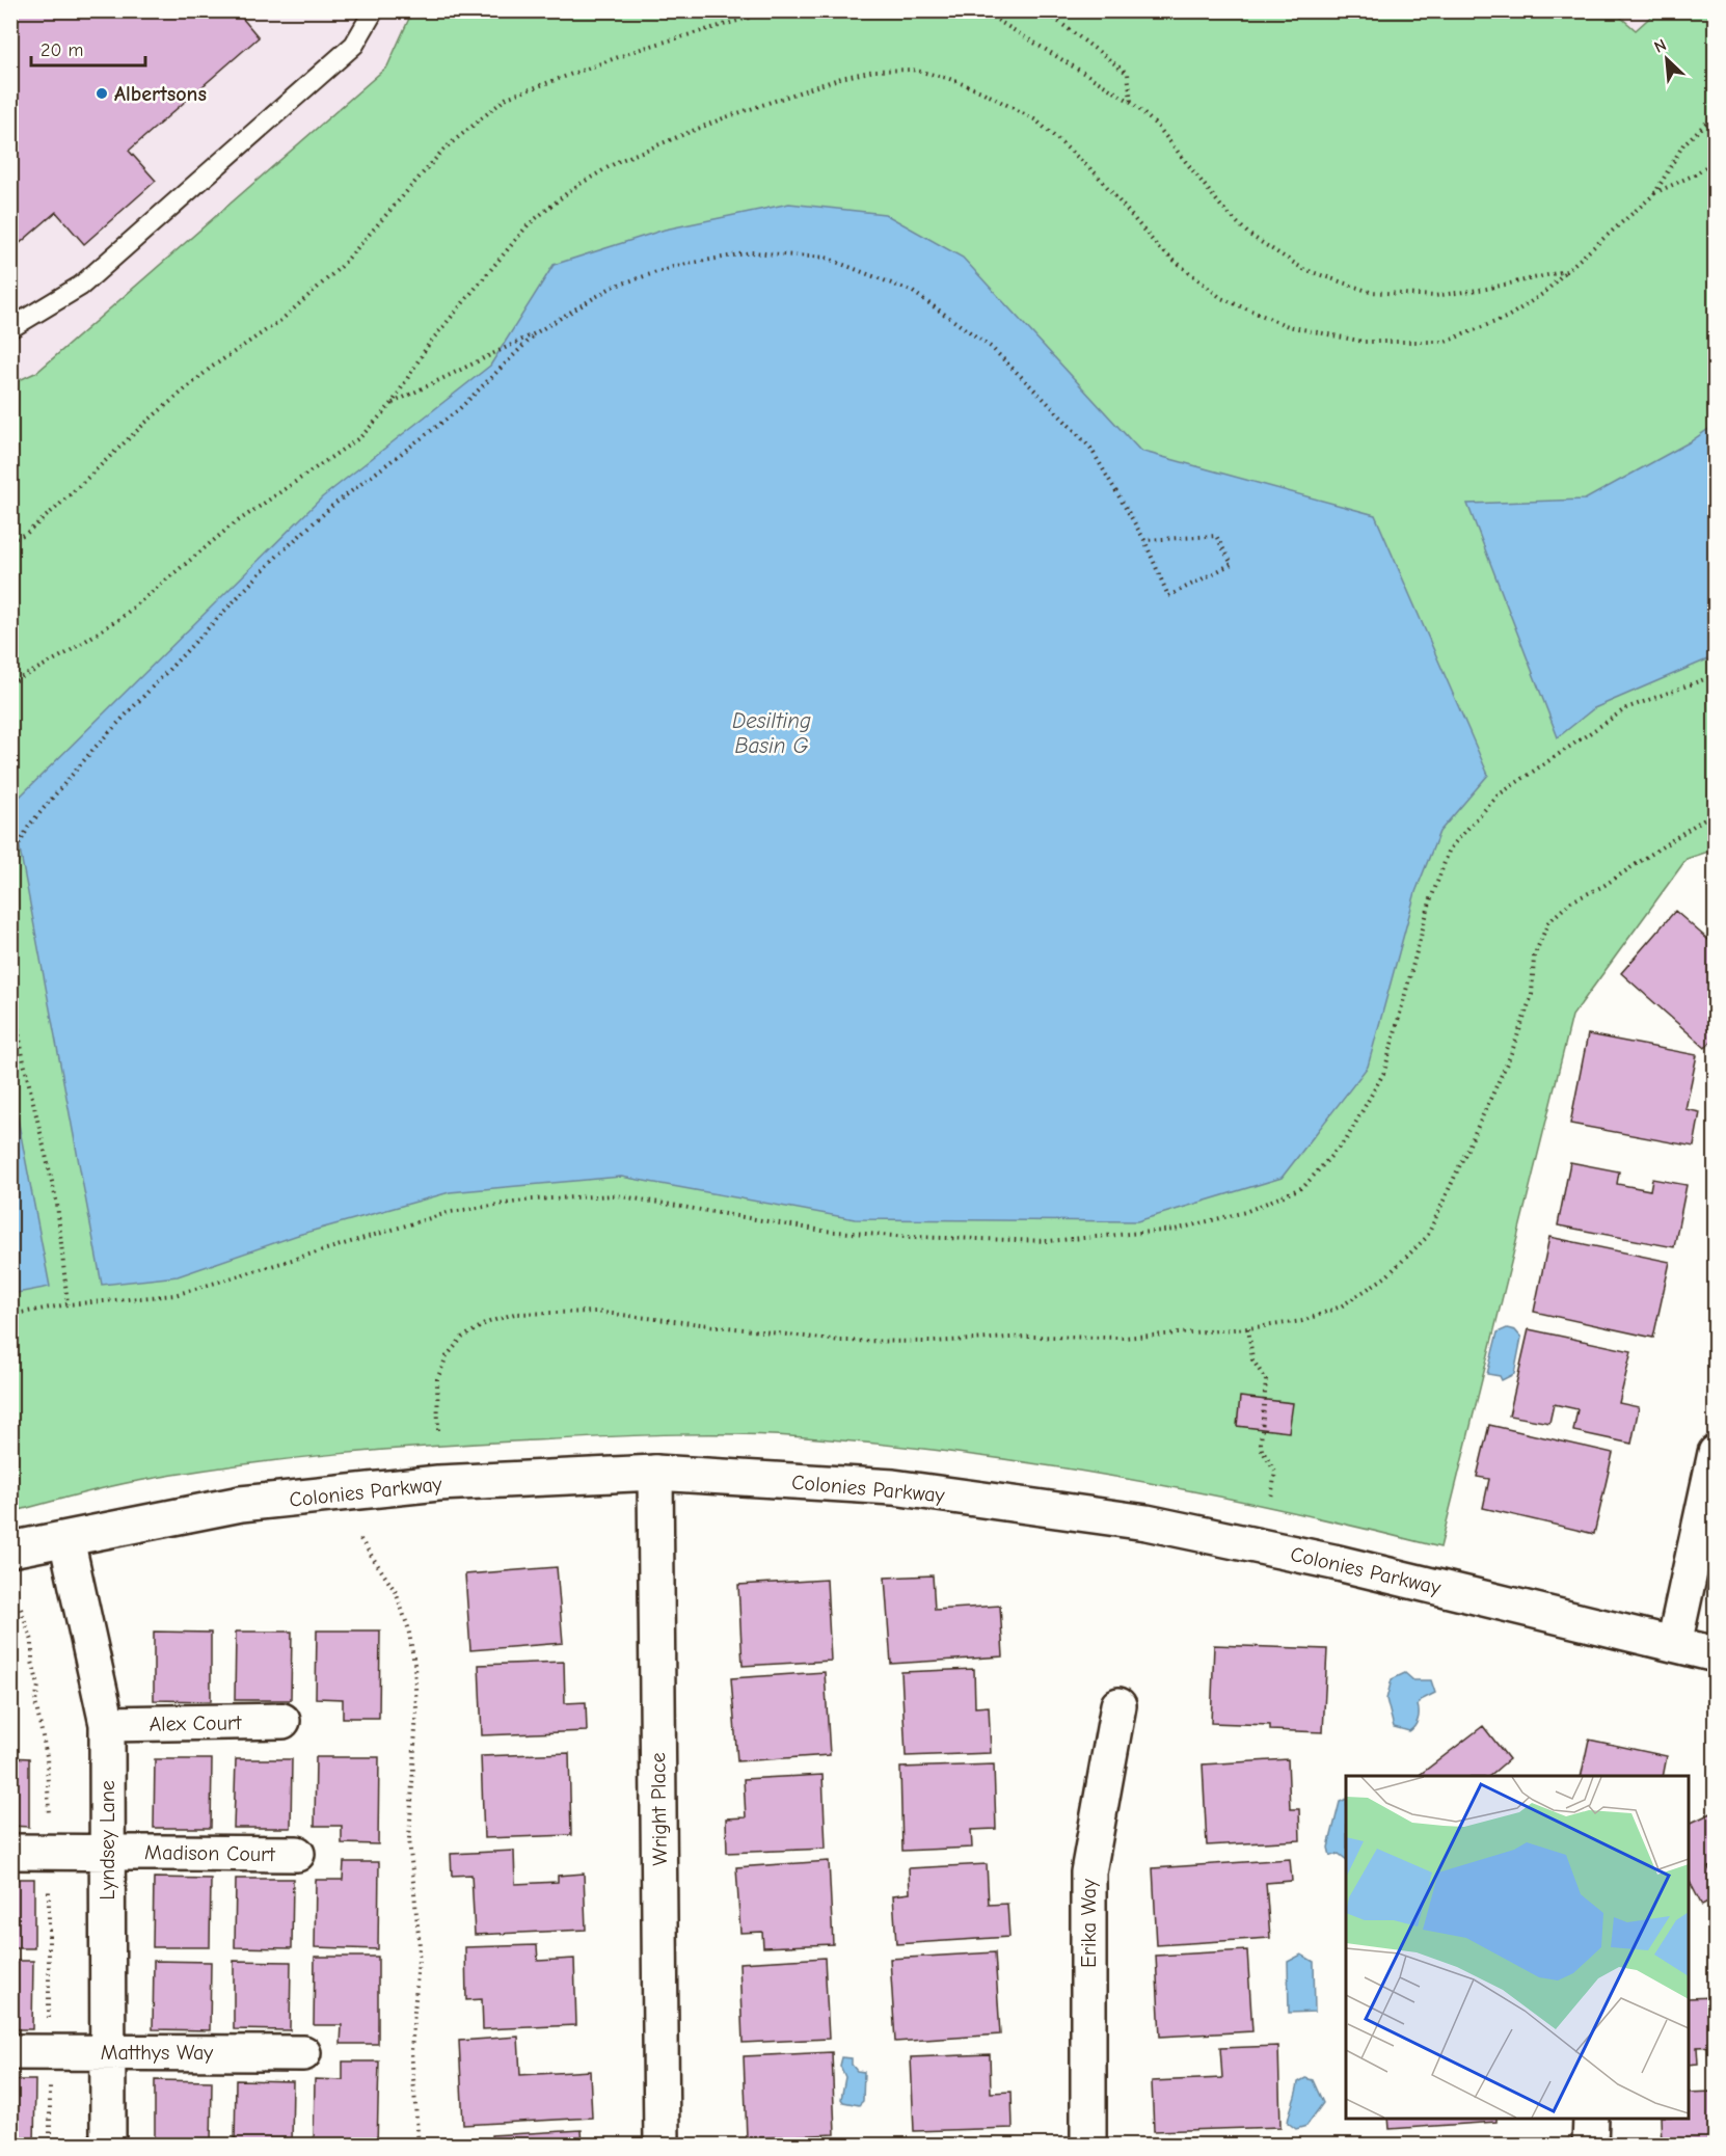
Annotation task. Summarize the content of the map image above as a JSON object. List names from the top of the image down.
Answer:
{
  "streets": {
    "street": [
      "Colonies Parkway",
      "Alex Court",
      "Wright Place",
      "Lyndsey Lane",
      "Madison Court",
      "Erika Way",
      "Matthys Way"
    ]
  },
  "crossings": [
    ["Colonies Parkway", "Wright Place"],
    ["Colonies Parkway", "Lyndsey Lane"],
    ["Alex Court", "Lyndsey Lane"],
    ["Lyndsey Lane", "Madison Court"],
    ["Lyndsey Lane", "Matthys Way"]
  ],
  "water": ["Desilting Basin G"],
  "places": ["Albertsons"],
  "scale_bar": "20 m",
  "north": "top left"
}
